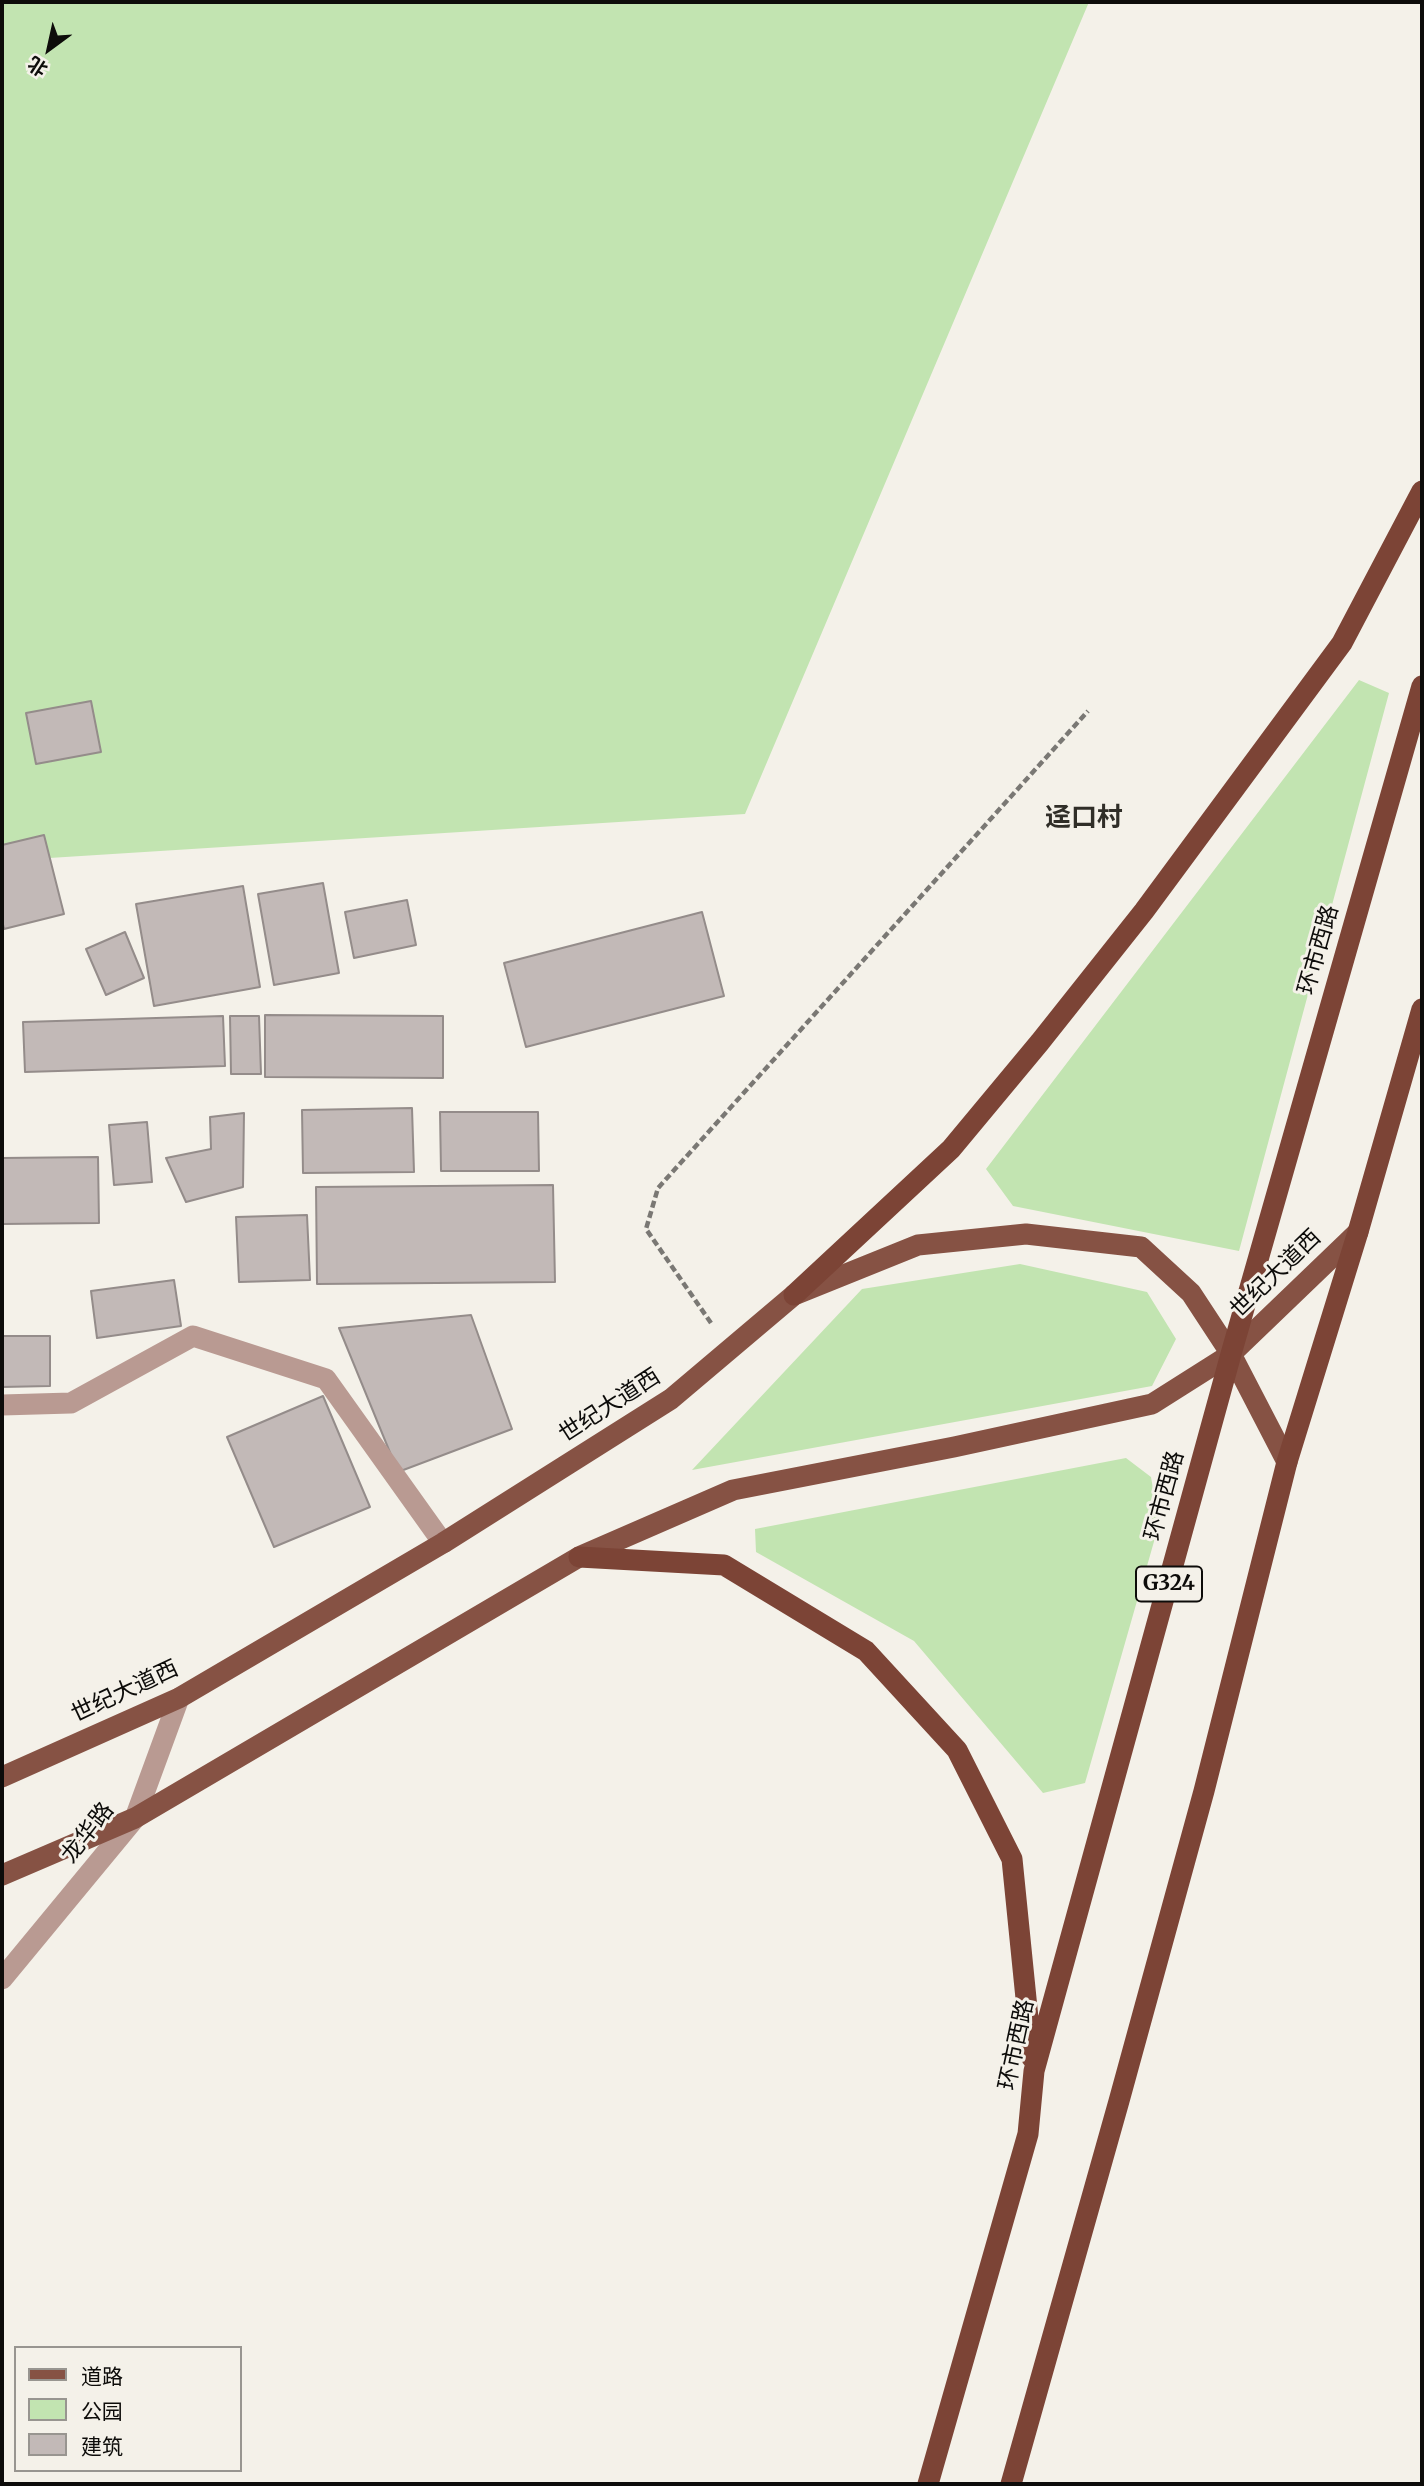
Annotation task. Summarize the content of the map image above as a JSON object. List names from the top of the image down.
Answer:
{
  "streets": {
    "highway": ["环市西路", "G324"],
    "main road": ["世纪大道西"],
    "street": ["龙华路"]
  },
  "crossings": [
    ["环市西路", "世纪大道西"],
    ["世纪大道西", "龙华路"]
  ],
  "districts": ["迳口村"],
  "legend": ["道路", "公园", "建筑"],
  "north": "bottom left"
}
